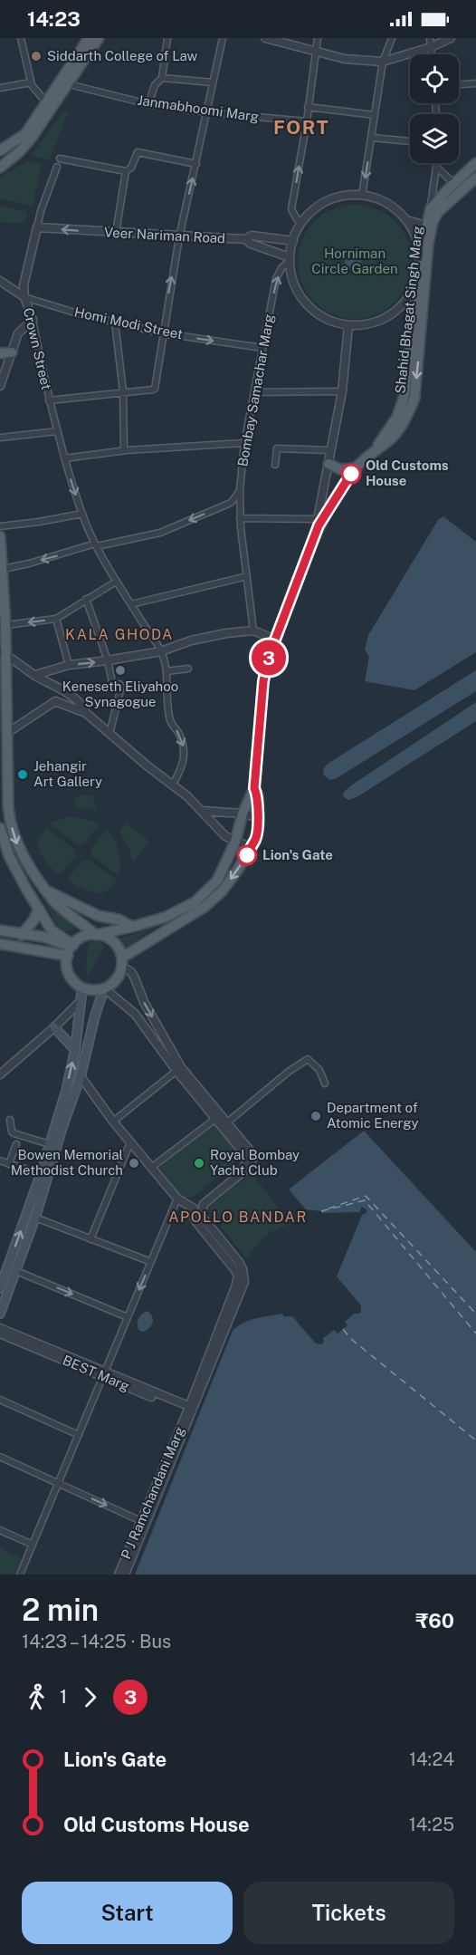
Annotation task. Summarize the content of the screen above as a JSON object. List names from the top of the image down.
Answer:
{
  "streets": {
    "main road": ["Shahid Bhagat Singh Marg"],
    "street": [
      "Janmabhoomi Marg",
      "Veer Nariman Road",
      "Homi Modi Street",
      "Crown Street",
      "Bombay Samachar Marg",
      "BEST Marg",
      "P J Ramchandani Marg"
    ]
  },
  "crossings": [
    ["Veer Nariman Road", "Bombay Samachar Marg"],
    ["Homi Modi Street", "Crown Street"],
    ["Homi Modi Street", "Bombay Samachar Marg"],
    ["BEST Marg", "P J Ramchandani Marg"]
  ],
  "one_way": ["Homi Modi Street"],
  "districts": ["FORT", "KALA GHODA", "APOLLO BANDAR"],
  "parks": ["Horniman Circle Garden"],
  "places": [
    "Siddarth College of Law",
    "Old Customs House",
    "Keneseth Eliyahoo Synagogue",
    "Jehangir Art Gallery",
    "Lion's Gate",
    "Department of Atomic Energy",
    "Bowen Memorial Methodist Church",
    "Royal Bombay Yacht Club"
  ],
  "lines": ["bus line 3"],
  "page": {
    "status": "14:23",
    "on_map": "3",
    "heading": ["2 min", "14:23 – 14:25 · Bus", "₹60"],
    "legs": ["1", "3"],
    "list": [
      {
        "name": "Lion's Gate",
        "value": "14:24"
      },
      {
        "name": "Old Customs House",
        "value": "14:25"
      }
    ],
    "buttons": ["Start", "Tickets"]
  }
}
